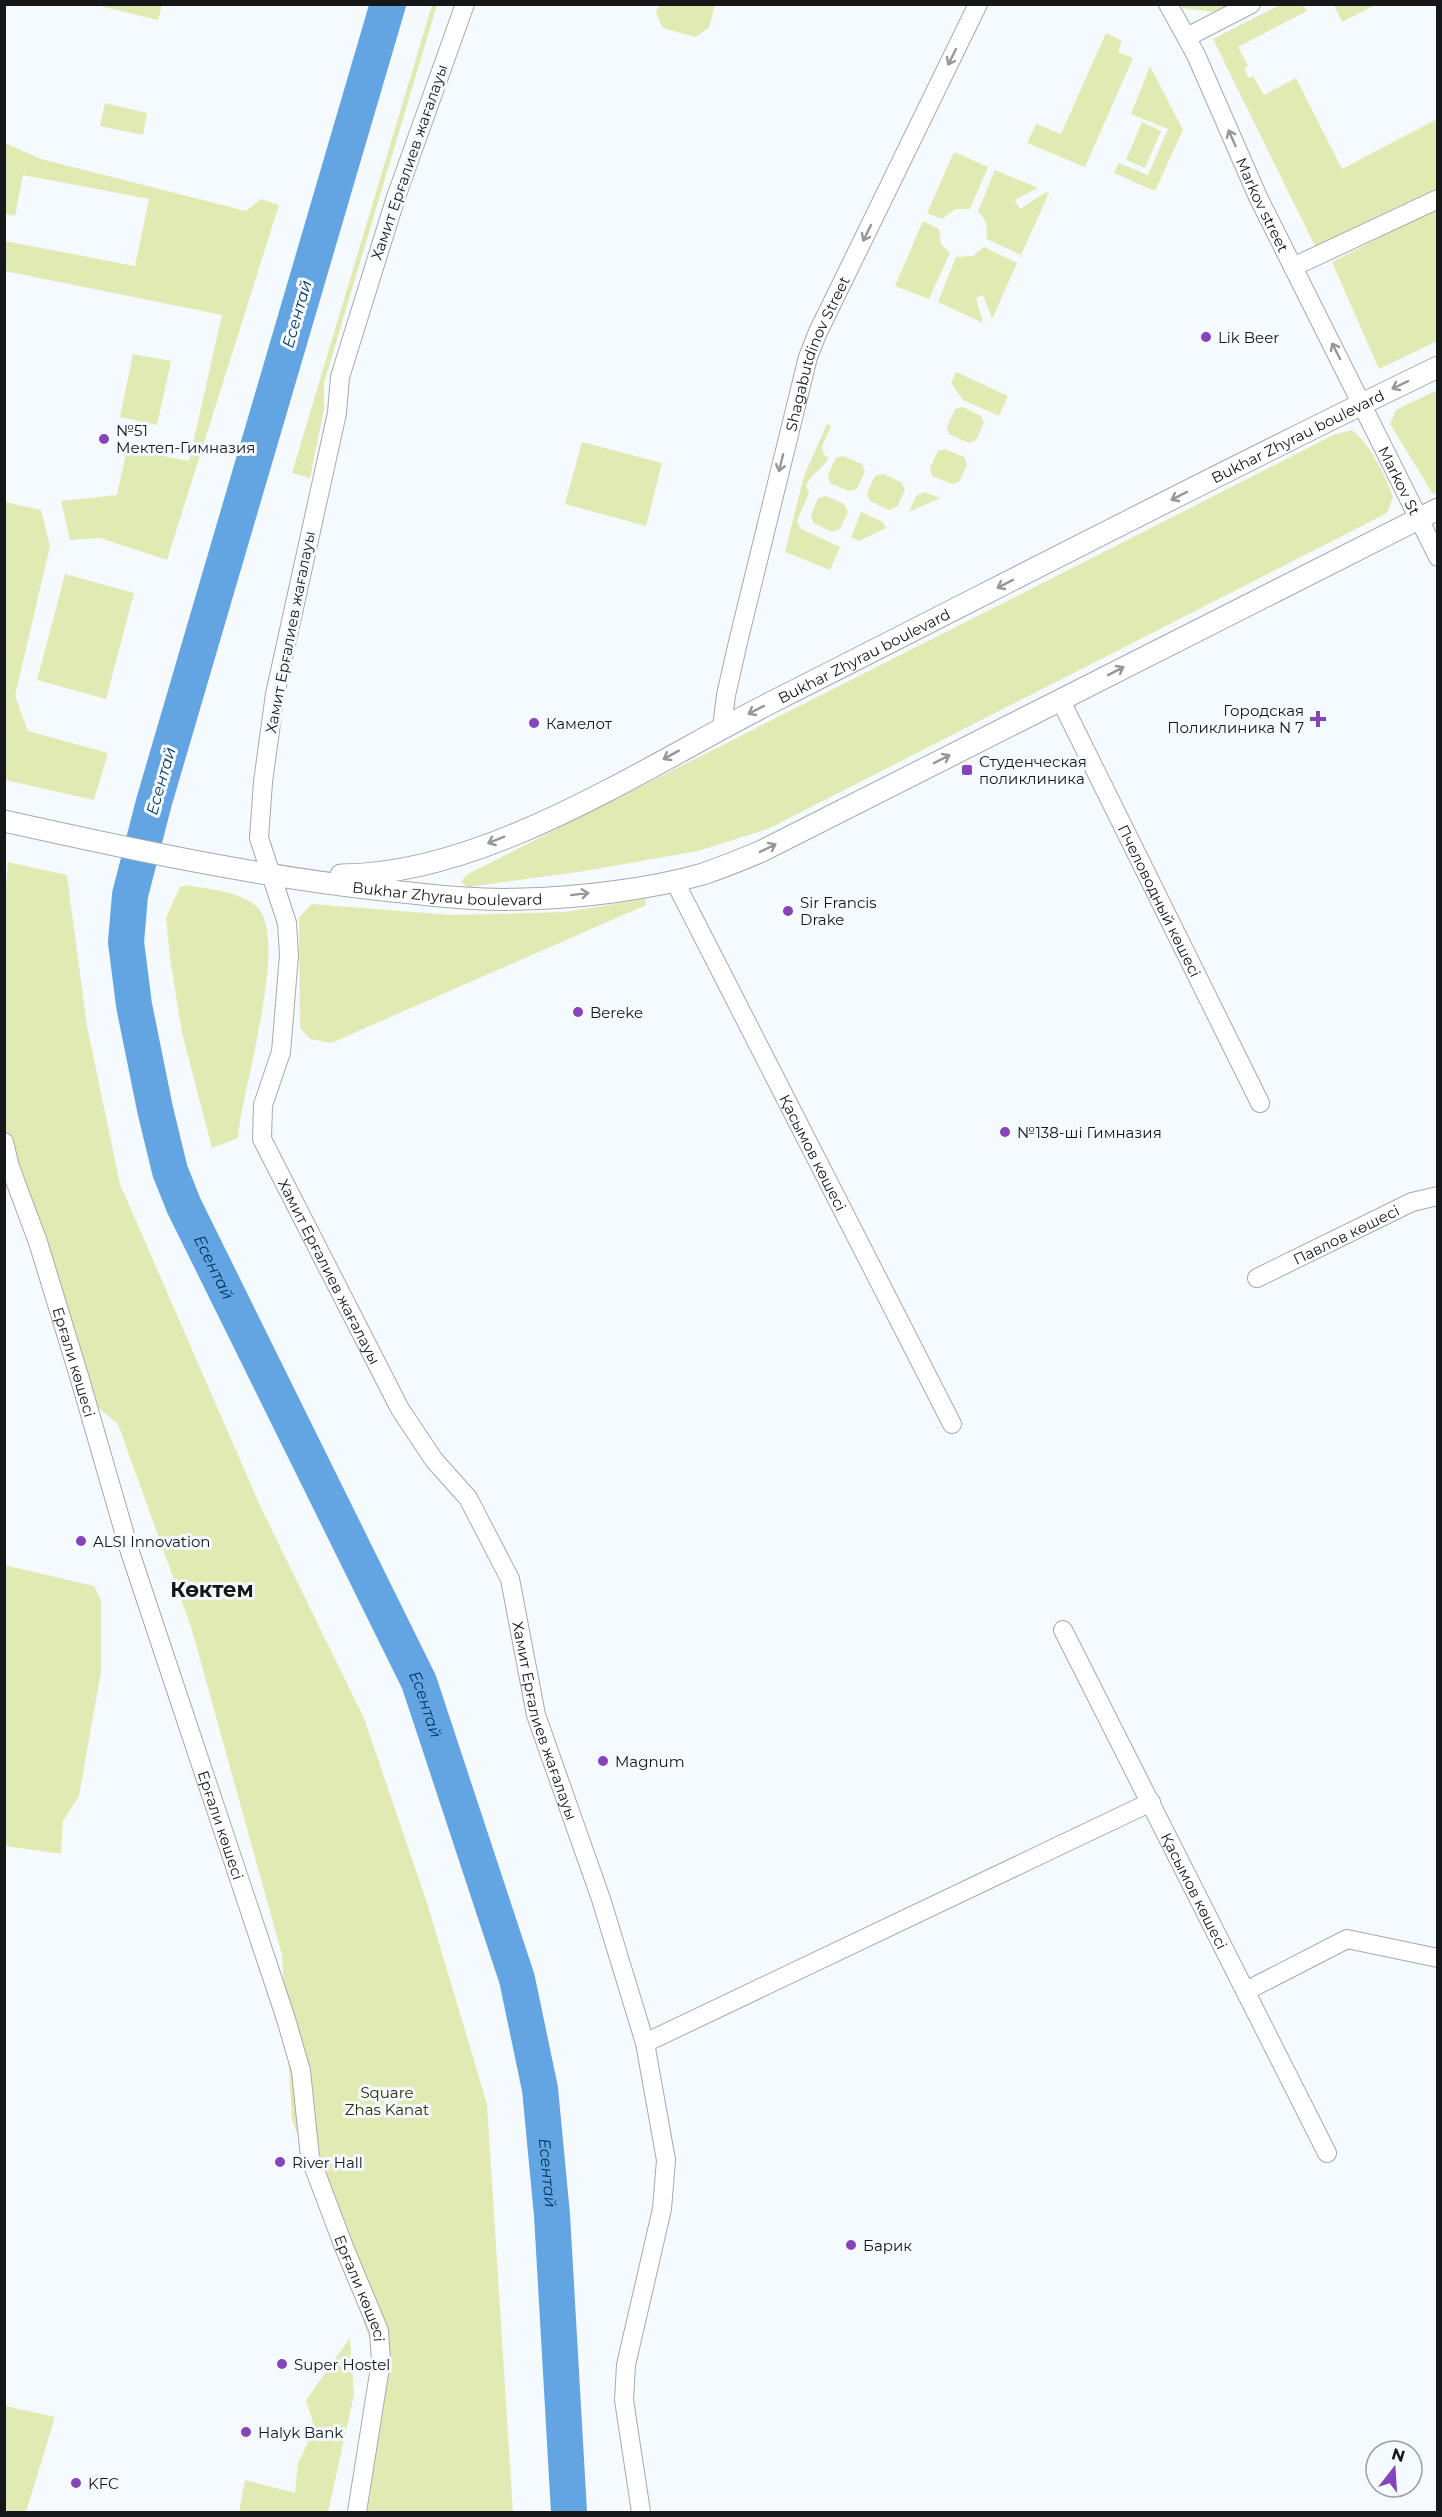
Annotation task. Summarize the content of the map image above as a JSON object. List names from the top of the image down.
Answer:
{
  "streets": {
    "street": [
      "Хамит Ерғалиев жағалауы",
      "Markov street",
      "Shagabutdinov Street",
      "Bukhar Zhyrau boulevard",
      "Markov St",
      "Пчеловодный көшесі",
      "Қасымов көшесі",
      "Павлов көшесі",
      "Ерғали көшесі"
    ]
  },
  "crossings": [
    ["Хамит Ерғалиев жағалауы", "Bukhar Zhyrau boulevard"],
    ["Markov street", "Bukhar Zhyrau boulevard"],
    ["Markov street", "Markov St"],
    ["Shagabutdinov Street", "Bukhar Zhyrau boulevard"],
    ["Bukhar Zhyrau boulevard", "Markov St"],
    ["Bukhar Zhyrau boulevard", "Пчеловодный көшесі"],
    ["Bukhar Zhyrau boulevard", "Қасымов көшесі"]
  ],
  "one_way": ["Markov street", "Shagabutdinov Street"],
  "districts": ["Көктем"],
  "water": ["Есентай"],
  "parks": ["Square Zhas Kanat"],
  "places": {
    "other": [
      "Lik Beer",
      "№51 Мектеп-Гимназия",
      "Камелот",
      "Sir Francis Drake",
      "Bereke",
      "№138-ші Гимназия",
      "ALSI Innovation",
      "Magnum",
      "River Hall",
      "Барик",
      "Super Hostel",
      "Halyk Bank",
      "KFC"
    ],
    "health": ["Городская Поликлиника N 7"],
    "transit": ["Студенческая поликлиника"]
  },
  "north": "top"
}
